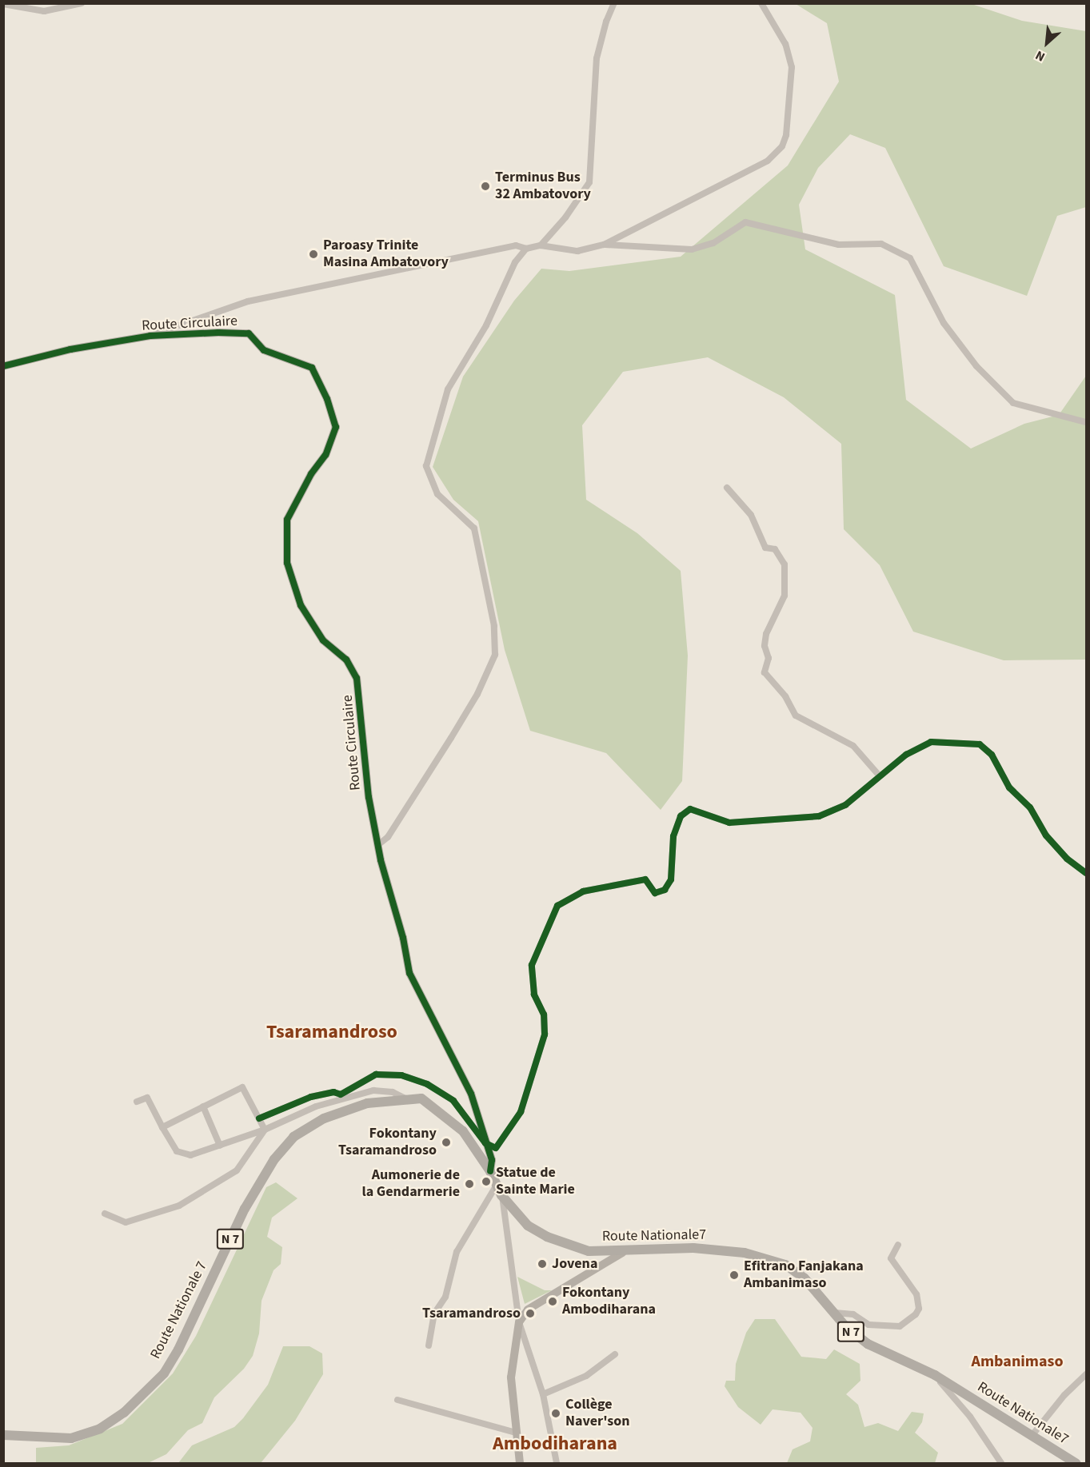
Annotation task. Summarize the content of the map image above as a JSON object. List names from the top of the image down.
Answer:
{
  "streets": {
    "main road": ["Route Nationale7", "N 7", "Route Nationale 7"],
    "street": ["Route Circulaire"]
  },
  "crossings": [
    ["Route Circulaire", "N 7"],
    ["Route Circulaire", "Route Nationale 7"],
    ["Route Nationale7", "N 7"],
    ["N 7", "Route Nationale 7"]
  ],
  "districts": ["Tsaramandroso", "Ambanimaso", "Ambodiharana"],
  "places": [
    "Terminus Bus 32 Ambatovory",
    "Paroasy Trinite Masina Ambatovory",
    "Fokontany Tsaramandroso",
    "Statue de Sainte Marie",
    "Aumonerie de la Gendarmerie",
    "Jovena",
    "Efitrano Fanjakana Ambanimaso",
    "Fokontany Ambodiharana",
    "Tsaramandroso",
    "Collège Naver'son"
  ],
  "north": "bottom left"
}
